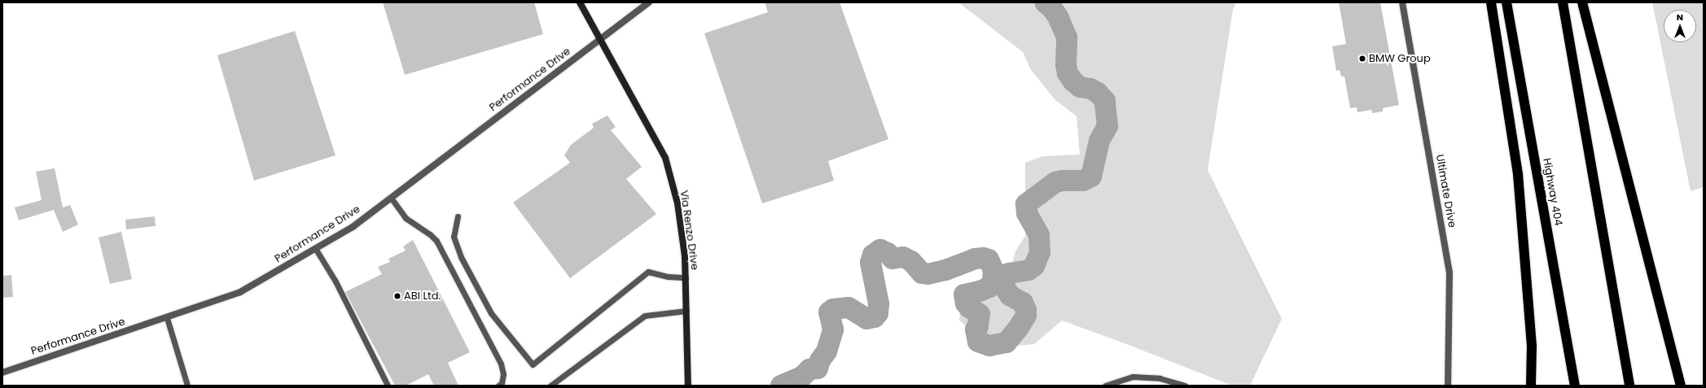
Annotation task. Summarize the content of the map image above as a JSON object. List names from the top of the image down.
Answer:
{
  "streets": {
    "highway": ["Highway 404"],
    "street": ["Performance Drive", "Ultimate Drive", "Via Renzo Drive"]
  },
  "crossings": [
    ["Performance Drive", "Via Renzo Drive"]
  ],
  "places": ["BMW Group", "ABI Ltd."],
  "north": "top"
}
